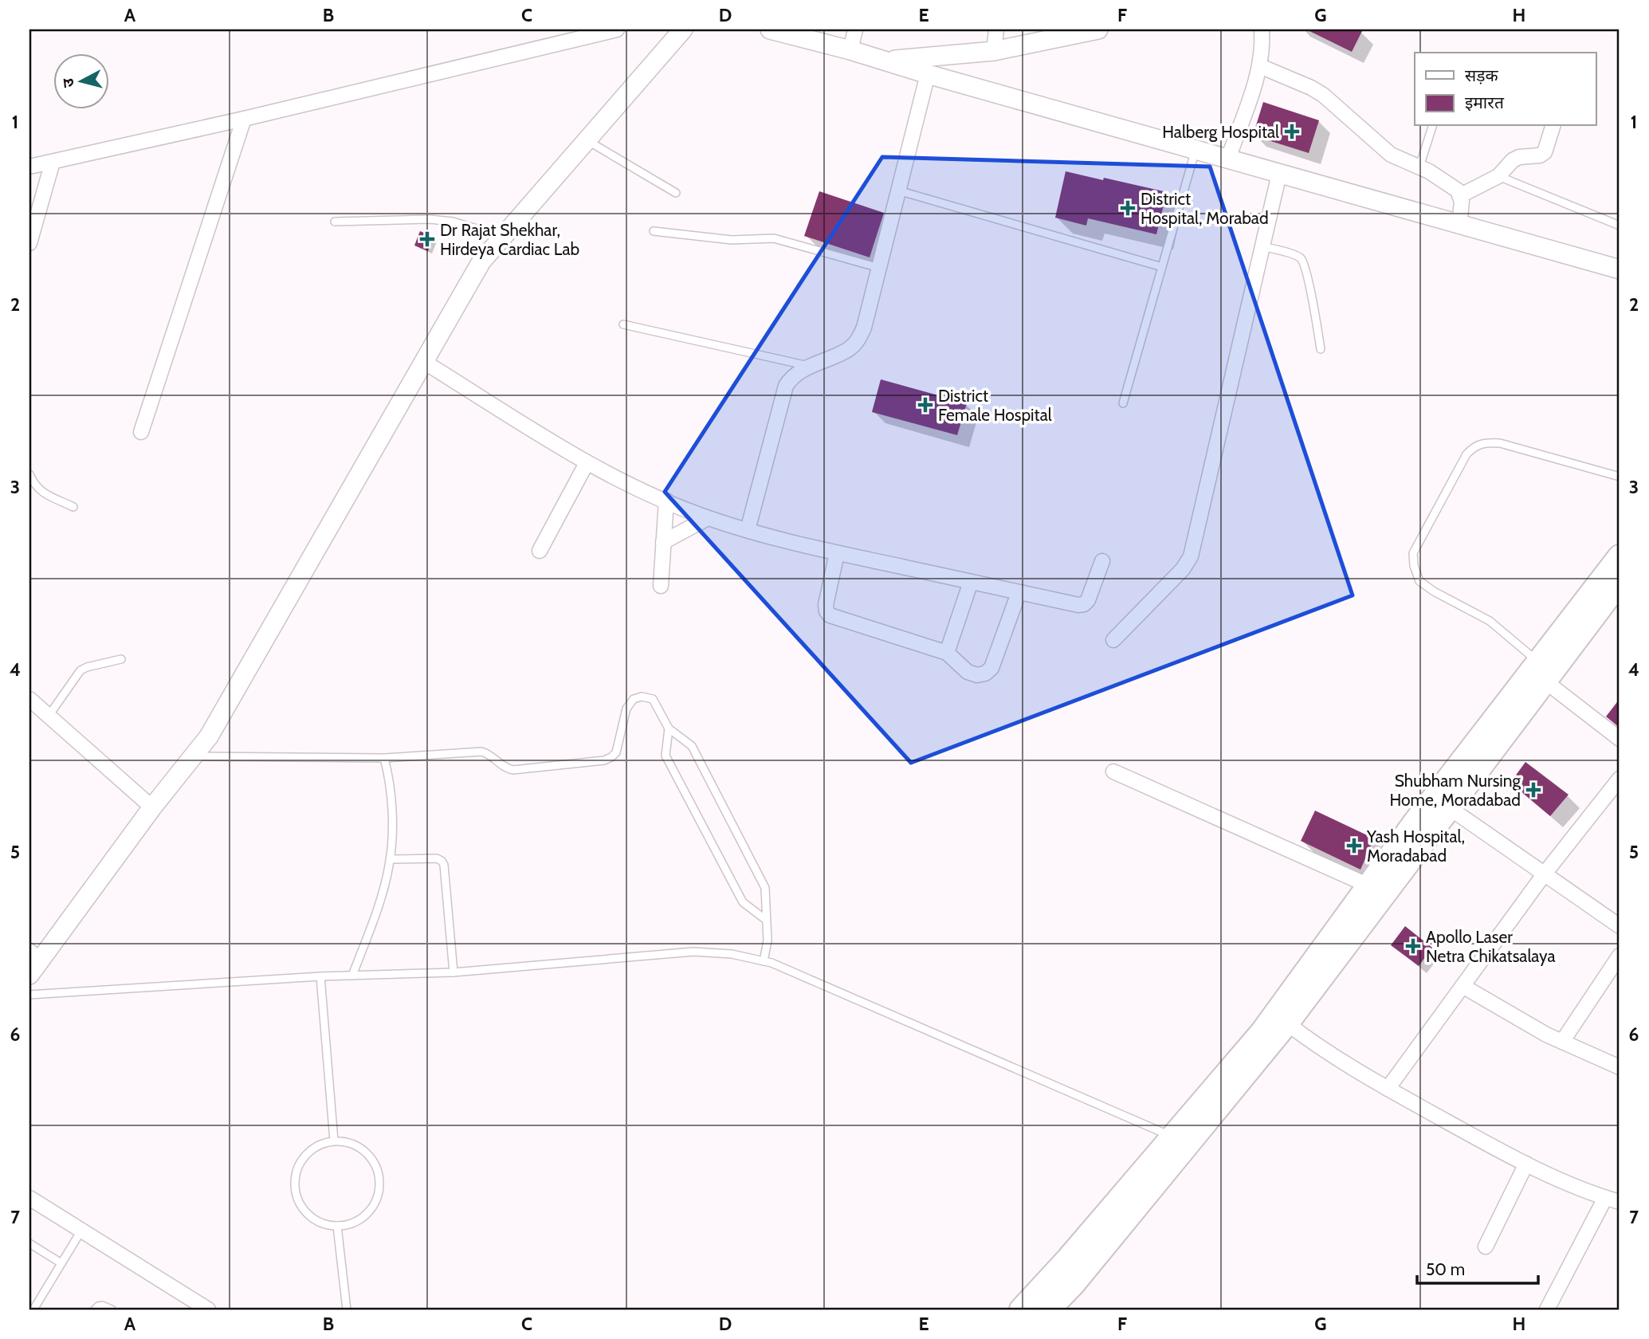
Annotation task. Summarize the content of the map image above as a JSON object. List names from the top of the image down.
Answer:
{
  "places": {
    "health": [
      "Halberg Hospital",
      "District Hospital, Morabad",
      "Dr Rajat Shekhar, Hirdeya Cardiac Lab",
      "District Female Hospital",
      "Shubham Nursing Home, Moradabad",
      "Yash Hospital, Moradabad",
      "Apollo Laser Netra Chikatsalaya"
    ]
  },
  "legend": ["सड़क", "इमारत"],
  "scale_bar": "50 m",
  "north": "left",
  "grid": {
    "columns": [
      "A",
      "B",
      "C",
      "D",
      "E",
      "F",
      "G",
      "H"
    ],
    "rows": [
      "1",
      "2",
      "3",
      "4",
      "5",
      "6",
      "7"
    ]
  }
}
